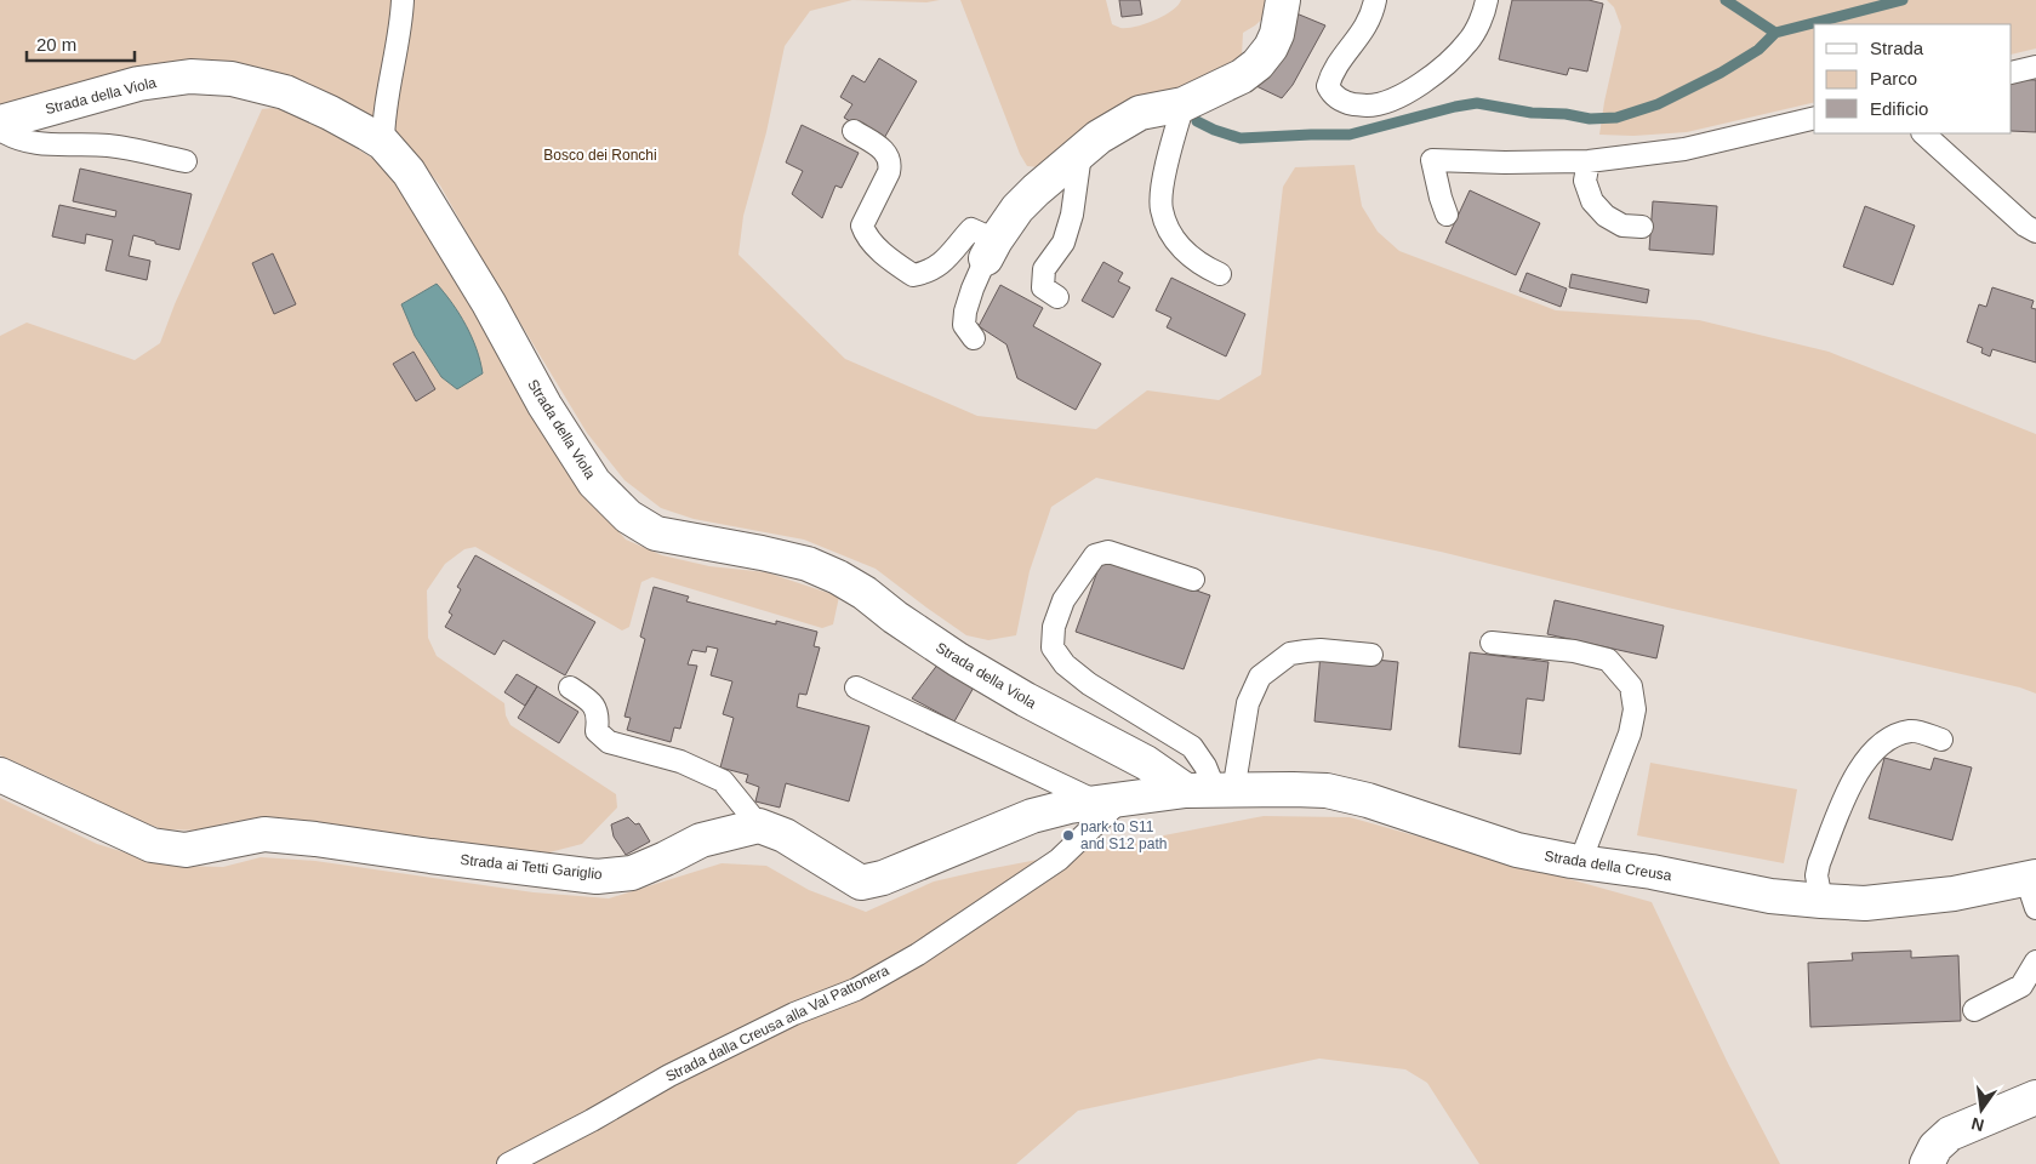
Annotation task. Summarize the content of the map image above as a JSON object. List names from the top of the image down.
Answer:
{
  "streets": {
    "street": ["Strada della Viola", "Strada della Creusa", "Strada ai Tetti Gariglio"],
    "lane": ["Strada dalla Creusa alla Val Pattonera"]
  },
  "crossings": [
    ["Strada della Viola", "Strada della Creusa"]
  ],
  "parks": ["Bosco dei Ronchi"],
  "places": ["park to S11 and S12 path"],
  "legend": ["Strada", "Parco", "Edificio"],
  "scale_bar": "20 m",
  "north": "bottom"
}
